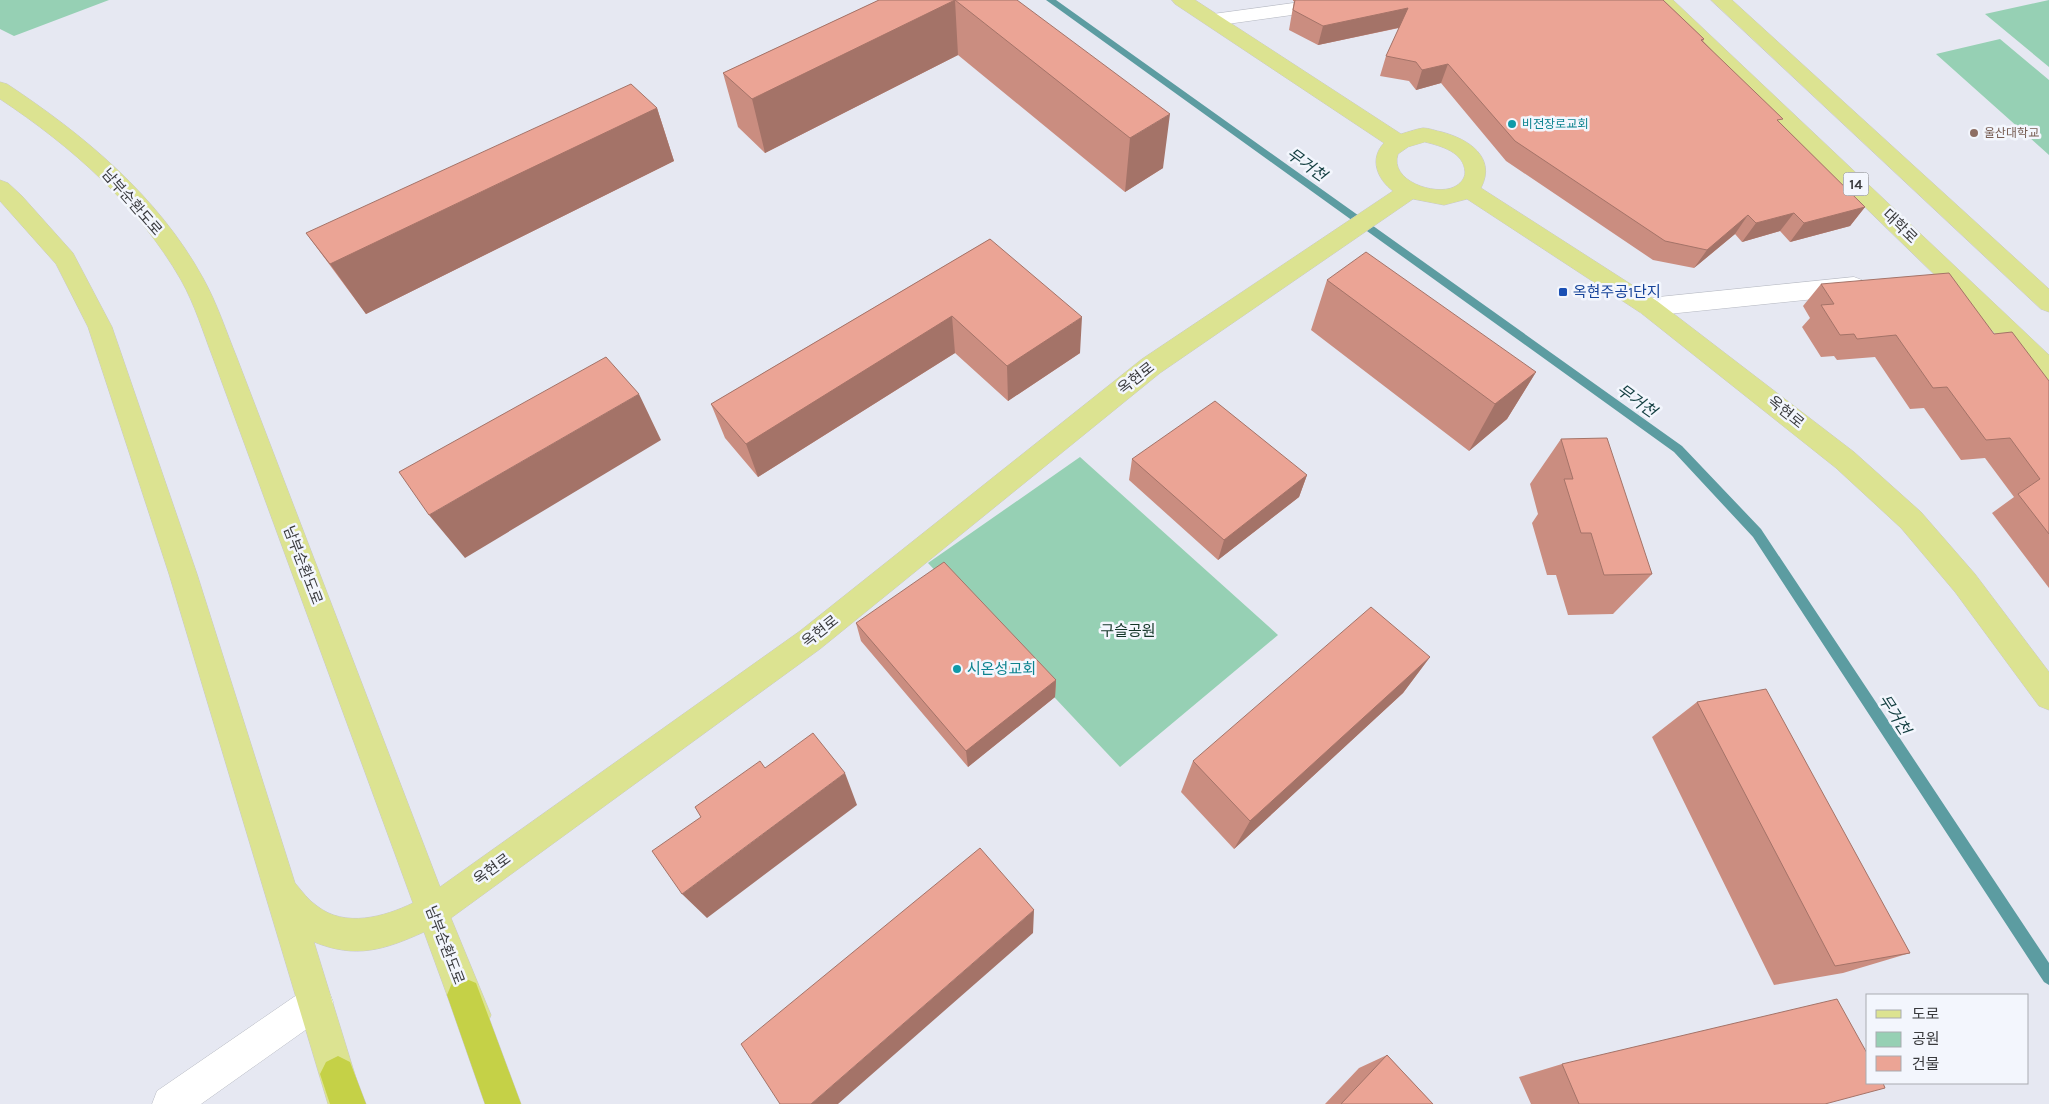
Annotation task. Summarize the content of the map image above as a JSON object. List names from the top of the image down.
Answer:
{
  "streets": {
    "main road": [
      "14",
      "남부순환도로",
      "대학로",
      "옥현로"
    ]
  },
  "crossings": [
    ["남부순환도로", "옥현로"]
  ],
  "water": ["무거천"],
  "parks": ["구슬공원"],
  "places": {
    "other": ["비전장로교회", "울산대학교", "시온성교회"],
    "transit": ["옥현주공1단지"]
  },
  "legend": ["도로", "공원", "건물"]
}
